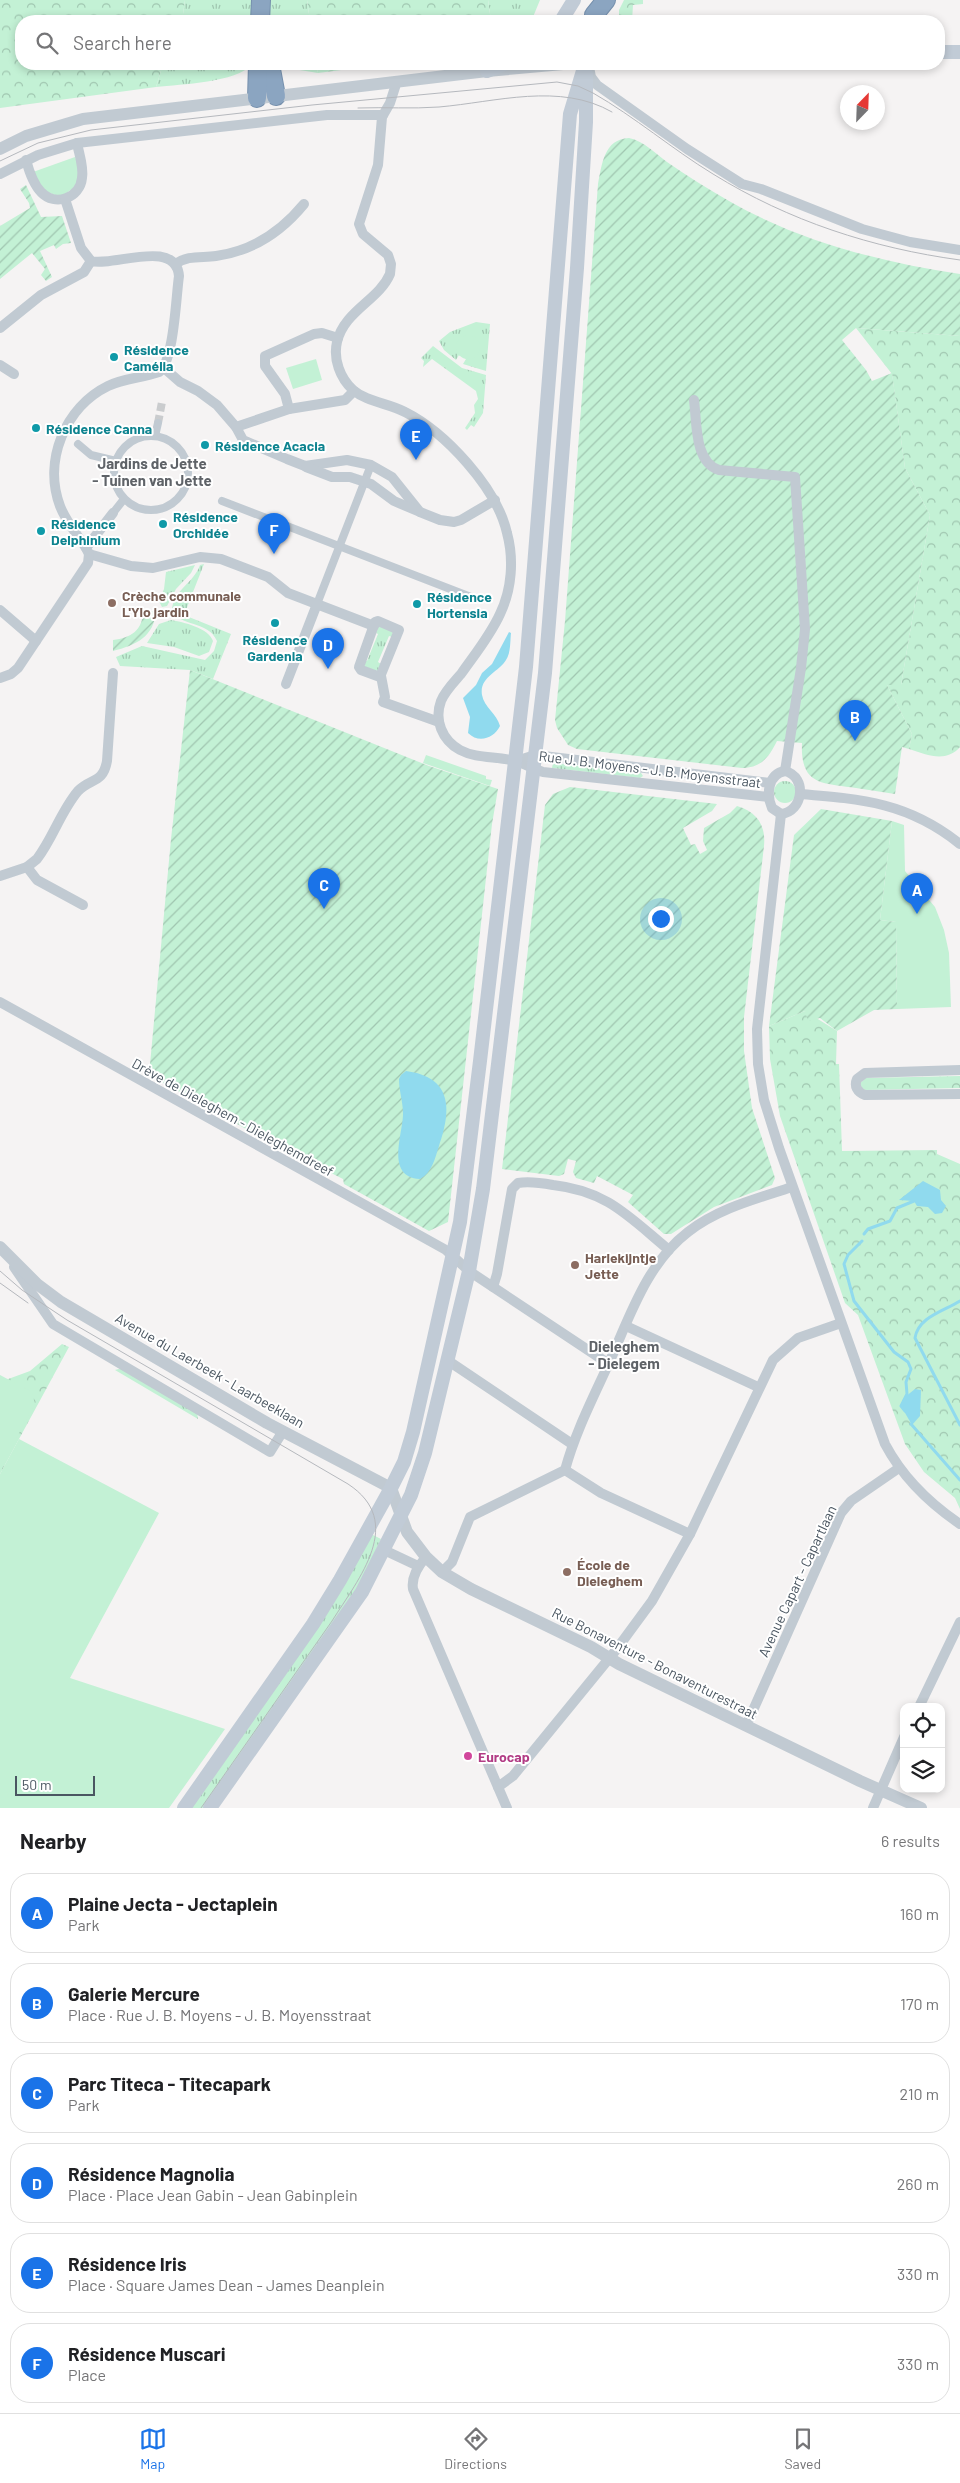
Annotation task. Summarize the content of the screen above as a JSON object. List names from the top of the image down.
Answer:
{
  "streets": {
    "street": [
      "Rue J. B. Moyens - J. B. Moyensstraat",
      "Drève de Dieleghem - Dieleghemdreef",
      "Avenue du Laerbeek - Laarbeeklaan",
      "Avenue Capart - Capartlaan",
      "Rue Bonaventure - Bonaventurestraat"
    ]
  },
  "crossings": [
    ["Avenue Capart - Capartlaan", "Rue Bonaventure - Bonaventurestraat"]
  ],
  "districts": ["Jardins de Jette - Tuinen van Jette", "Dieleghem - Dielegem"],
  "places": [
    "Résidence Camélia",
    "Résidence Canna",
    "Résidence Acacia",
    "Résidence Orchidée",
    "Résidence Delphinium",
    "Crèche communale L'Ylo jardin",
    "Résidence Hortensia",
    "Résidence Gardenia",
    "Harlekijntje Jette",
    "École de Dieleghem",
    "Eurocap"
  ],
  "scale_bar": "50 m",
  "north": "top right",
  "page": {
    "search": "Search here",
    "pins": [
      "E",
      "F",
      "D",
      "B",
      "C",
      "A"
    ],
    "scale": "50 m",
    "heading": ["Nearby", "6 results"],
    "list": [
      {
        "mark": "A",
        "name": "Plaine Jecta - Jectaplein",
        "note": "Park",
        "value": "160 m"
      },
      {
        "mark": "B",
        "name": "Galerie Mercure",
        "note": "Place · Rue J. B. Moyens - J. B. Moyensstraat",
        "value": "170 m"
      },
      {
        "mark": "C",
        "name": "Parc Titeca - Titecapark",
        "note": "Park",
        "value": "210 m"
      },
      {
        "mark": "D",
        "name": "Résidence Magnolia",
        "note": "Place · Place Jean Gabin - Jean Gabinplein",
        "value": "260 m"
      },
      {
        "mark": "E",
        "name": "Résidence Iris",
        "note": "Place · Square James Dean - James Deanplein",
        "value": "330 m"
      },
      {
        "mark": "F",
        "name": "Résidence Muscari",
        "note": "Place",
        "value": "330 m"
      }
    ],
    "nav": ["Map", "Directions", "Saved"]
  }
}
